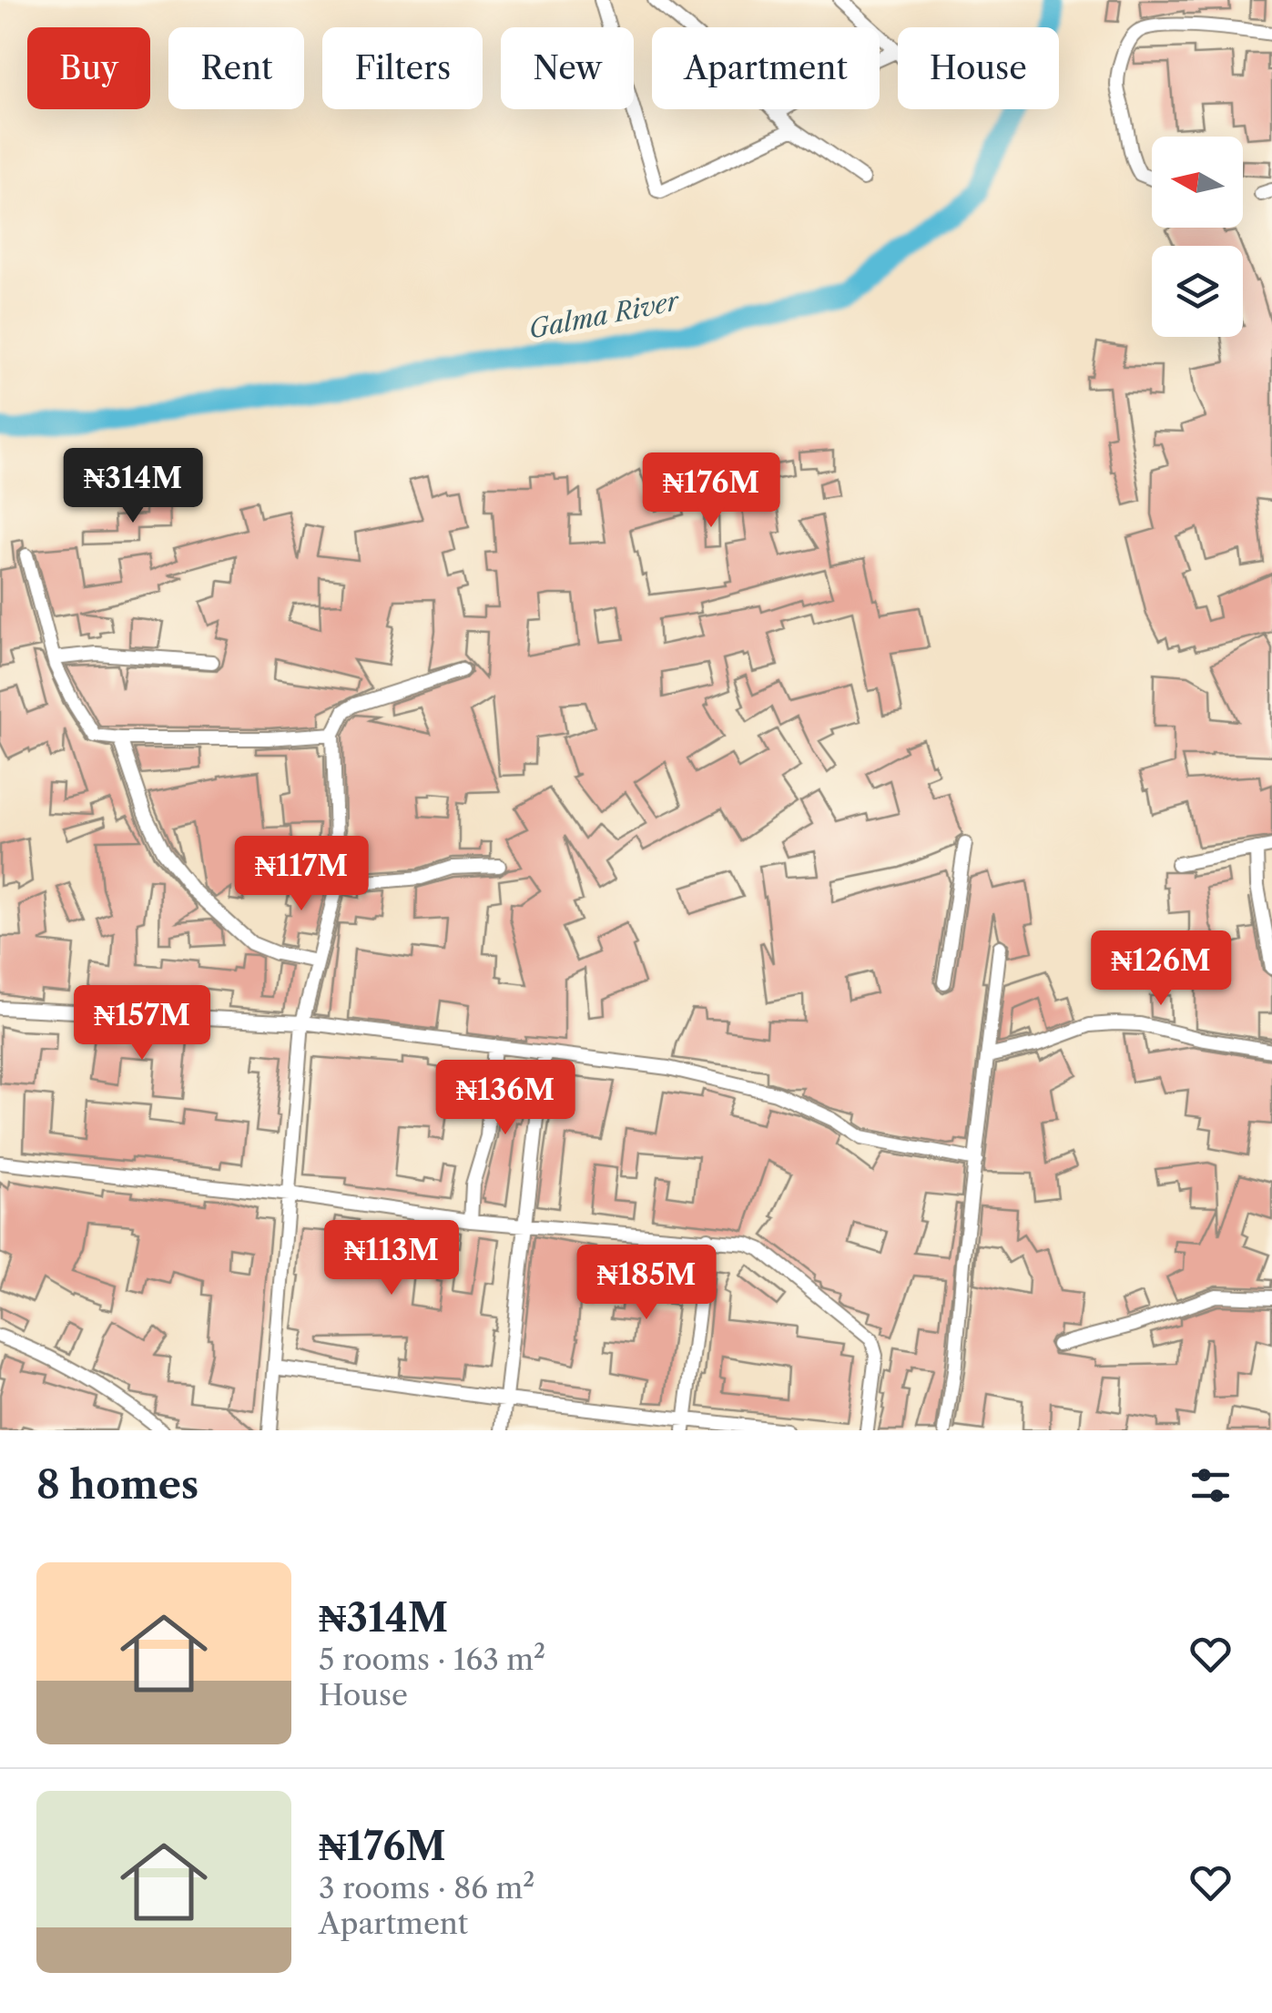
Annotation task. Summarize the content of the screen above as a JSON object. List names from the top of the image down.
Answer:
{
  "water": ["Galma River"],
  "north": "left",
  "page": {
    "chip": [
      "Buy",
      "Rent",
      "Filters",
      "New",
      "Apartment",
      "House"
    ],
    "price": [
      "₦314M",
      "₦176M",
      "₦117M",
      "₦126M",
      "₦157M",
      "₦136M",
      "₦113M",
      "₦185M"
    ],
    "heading": "8 homes",
    "list": [
      {
        "name": "₦314M",
        "note": "5 rooms · 163 m² · House"
      },
      {
        "name": "₦176M",
        "note": "3 rooms · 86 m² · Apartment"
      }
    ]
  }
}
